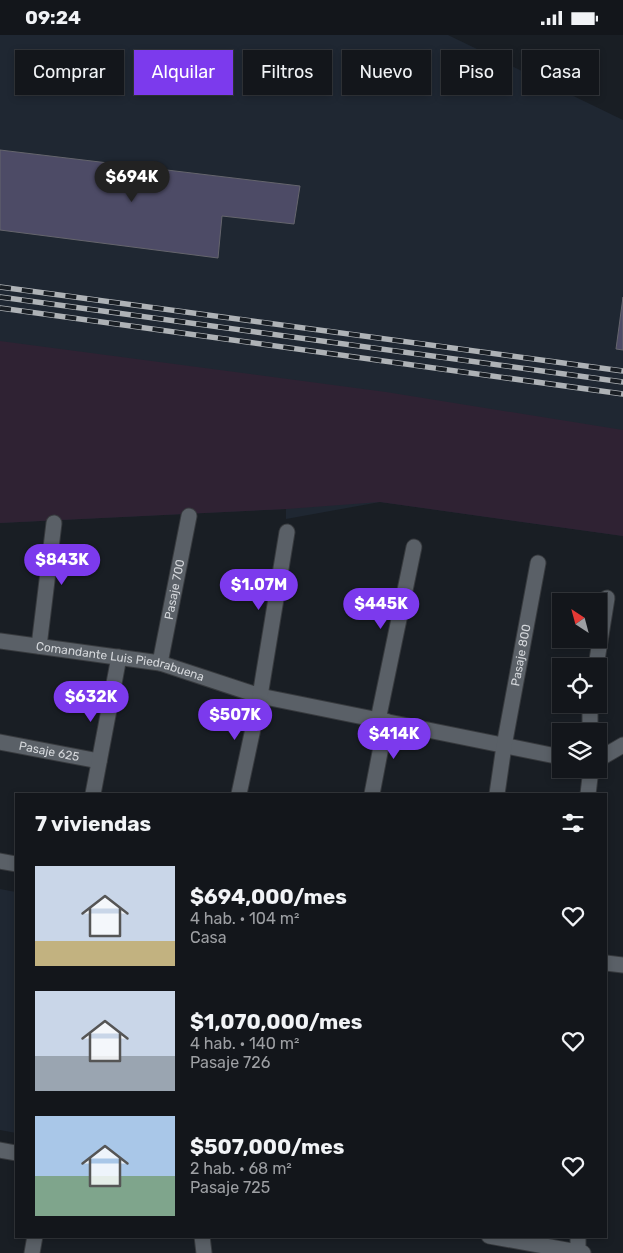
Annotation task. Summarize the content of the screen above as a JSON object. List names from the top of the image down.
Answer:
{
  "streets": {
    "street": [
      "Pasaje 700",
      "Pasaje 800",
      "Comandante Luis Piedrabuena",
      "Pasaje 625"
    ]
  },
  "crossings": [
    ["Pasaje 700", "Comandante Luis Piedrabuena"],
    ["Pasaje 800", "Comandante Luis Piedrabuena"]
  ],
  "north": "top left",
  "page": {
    "status": "09:24",
    "chip": [
      "Comprar",
      "Alquilar",
      "Filtros",
      "Nuevo",
      "Piso",
      "Casa"
    ],
    "price": [
      "$694K",
      "$843K",
      "$1.07M",
      "$445K",
      "$632K",
      "$507K",
      "$414K"
    ],
    "heading": "7 viviendas",
    "list": [
      {
        "name": "$694,000/mes",
        "note": "4 hab. · 104 m² · Casa"
      },
      {
        "name": "$1,070,000/mes",
        "note": "4 hab. · 140 m² · Pasaje 726"
      },
      {
        "name": "$507,000/mes",
        "note": "2 hab. · 68 m² · Pasaje 725"
      }
    ]
  }
}
